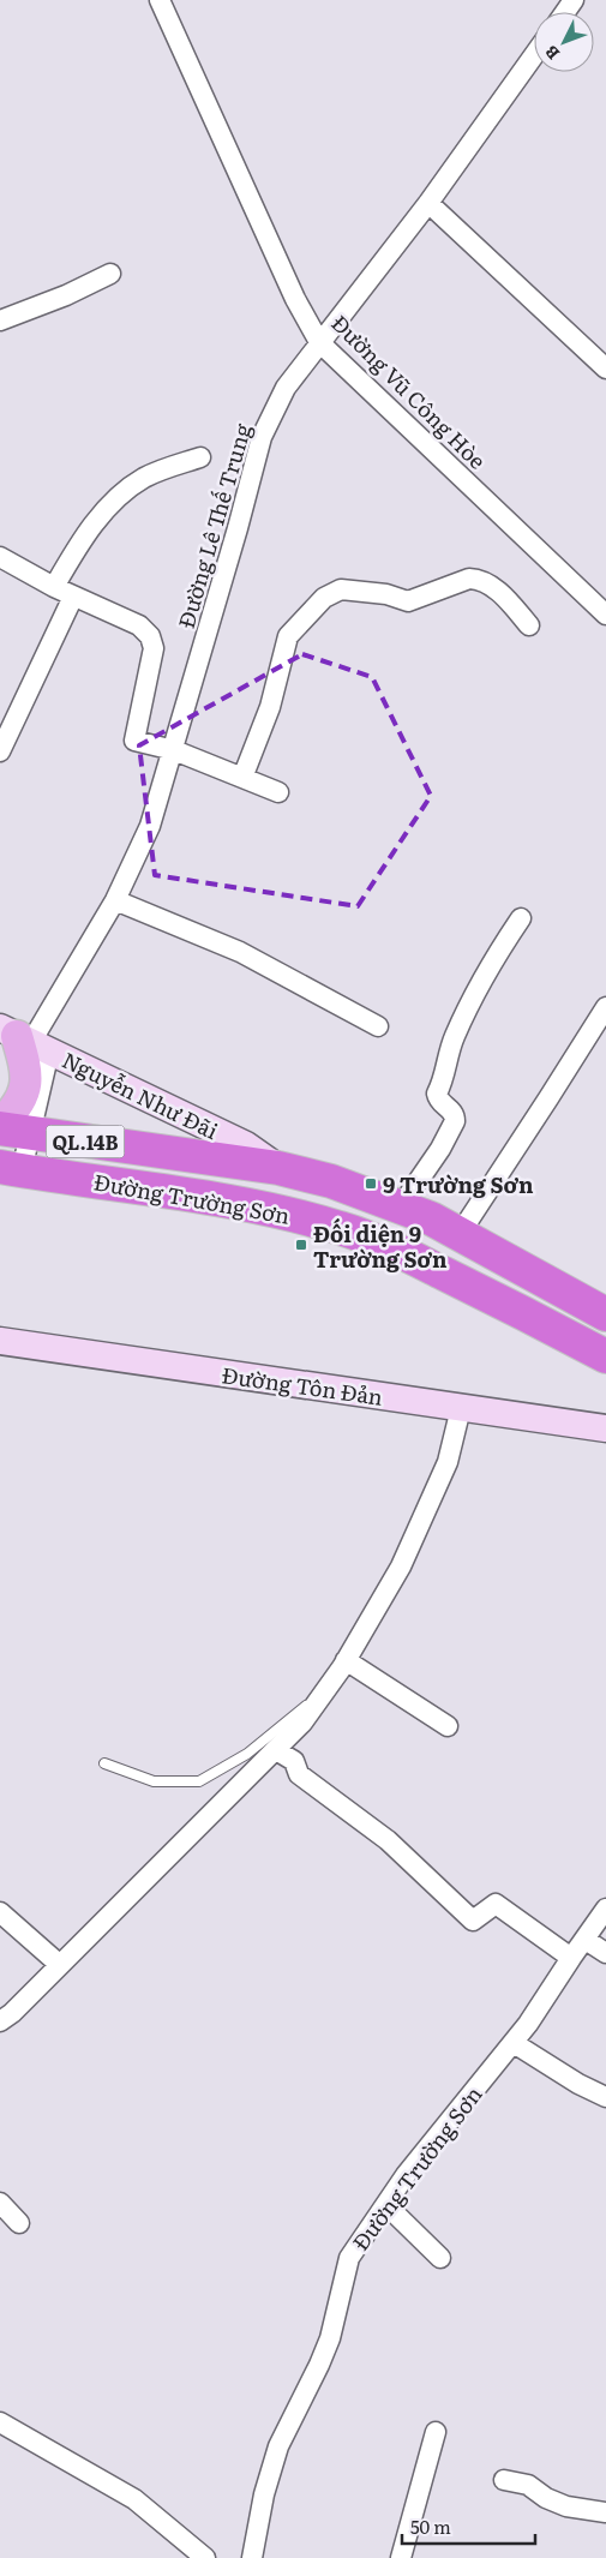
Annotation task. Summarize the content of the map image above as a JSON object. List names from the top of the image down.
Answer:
{
  "streets": {
    "highway": ["QL.14B", "Đường Trường Sơn"],
    "street": [
      "Đường Vũ Công Hòe",
      "Đường Lê Thế Trung",
      "Nguyễn Như Đãi",
      "Đường Tôn Đản"
    ]
  },
  "crossings": [
    ["Đường Vũ Công Hòe", "Đường Lê Thế Trung"],
    ["Đường Lê Thế Trung", "Nguyễn Như Đãi"],
    ["Nguyễn Như Đãi", "Đường Trường Sơn"]
  ],
  "places": {
    "transit": ["9 Trường Sơn", "Đối diện 9 Trường Sơn"]
  },
  "scale_bar": "50 m",
  "north": "bottom left"
}
